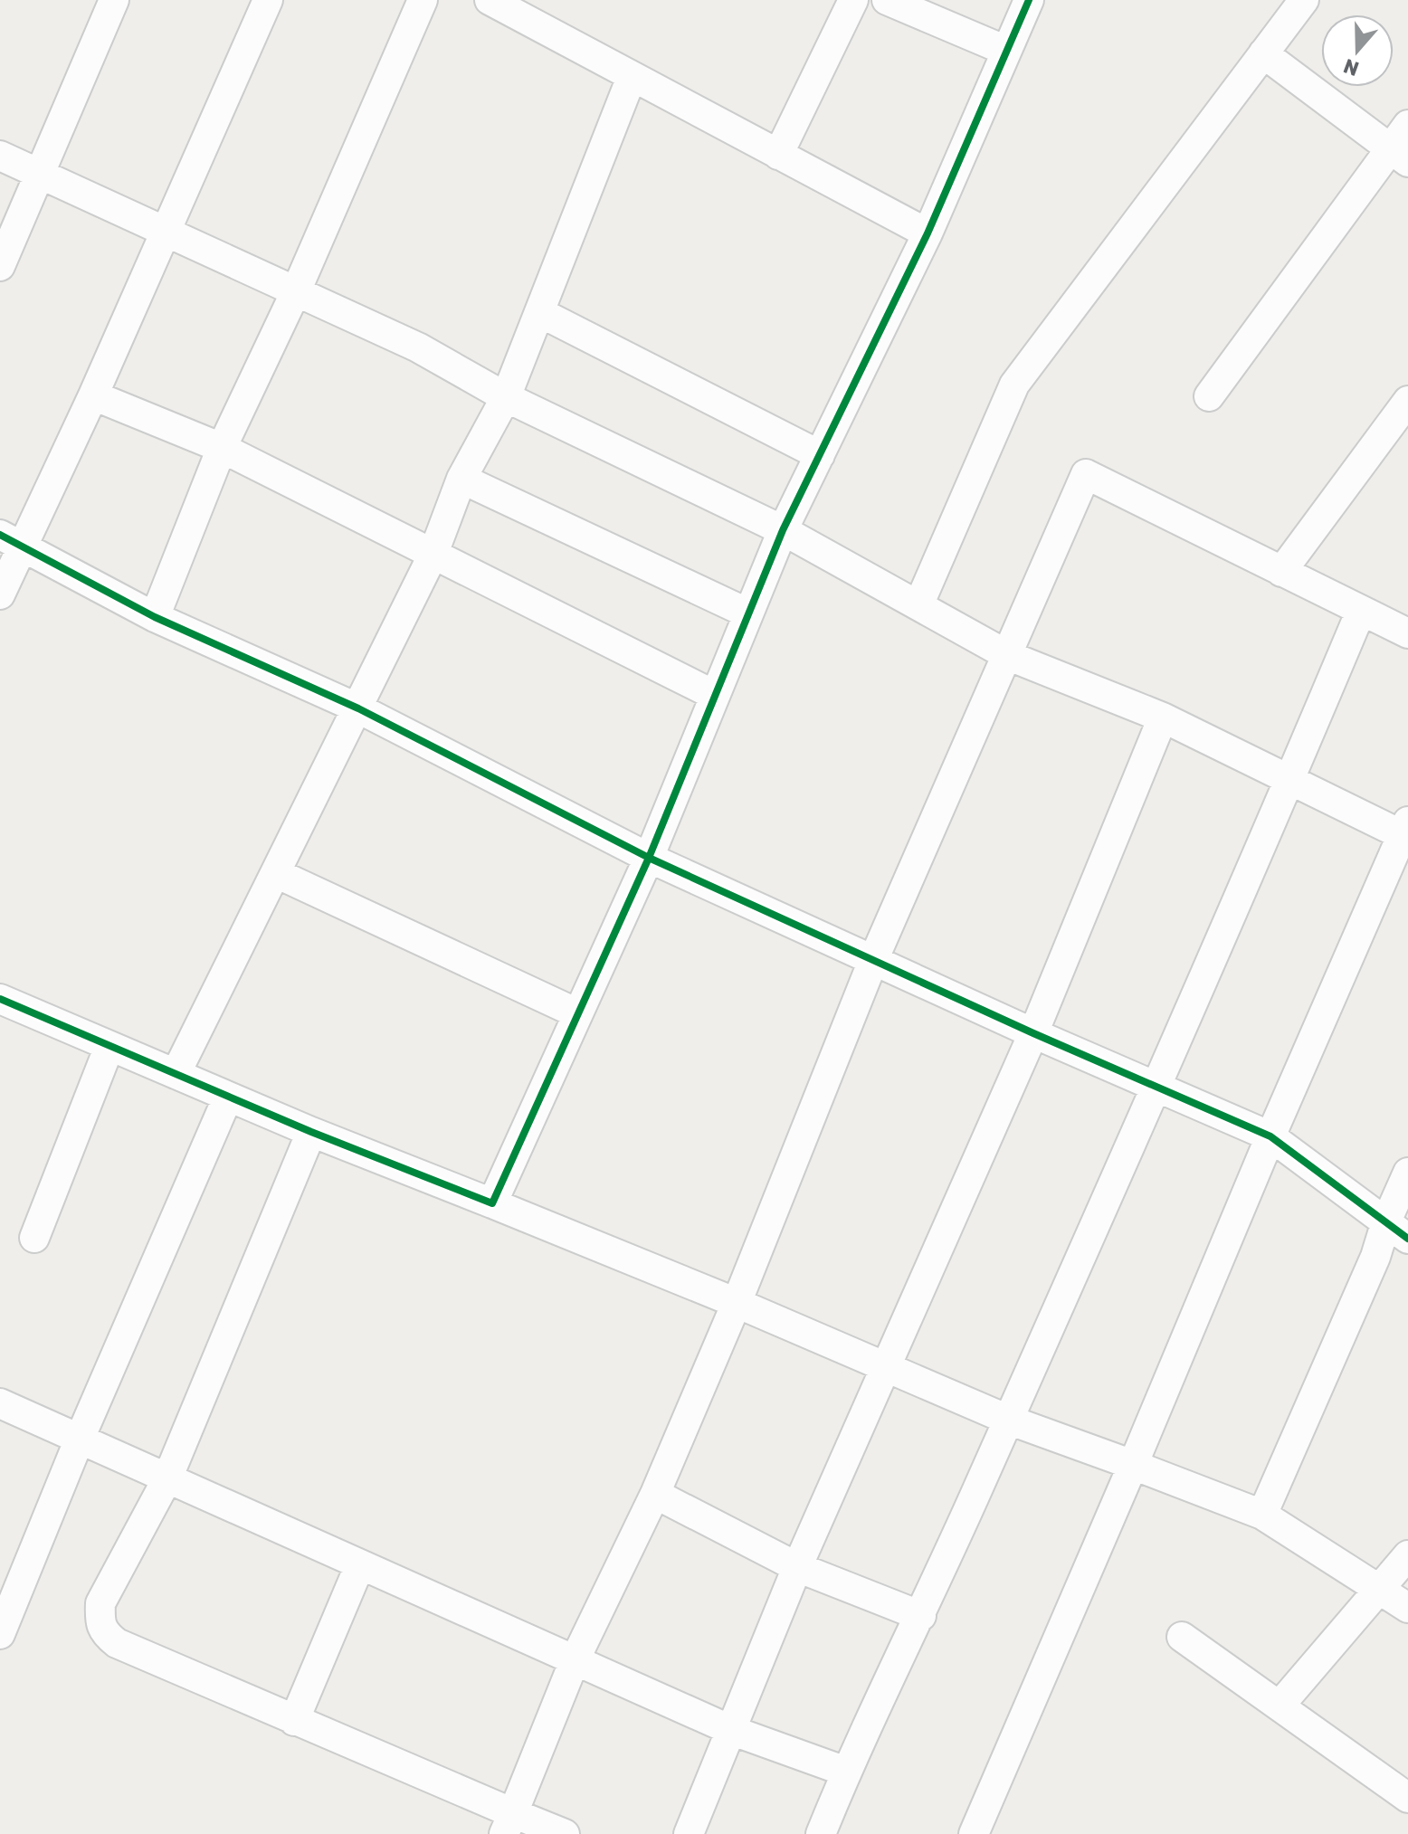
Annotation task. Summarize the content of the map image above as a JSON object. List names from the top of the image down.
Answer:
{
  "north": "bottom"
}
